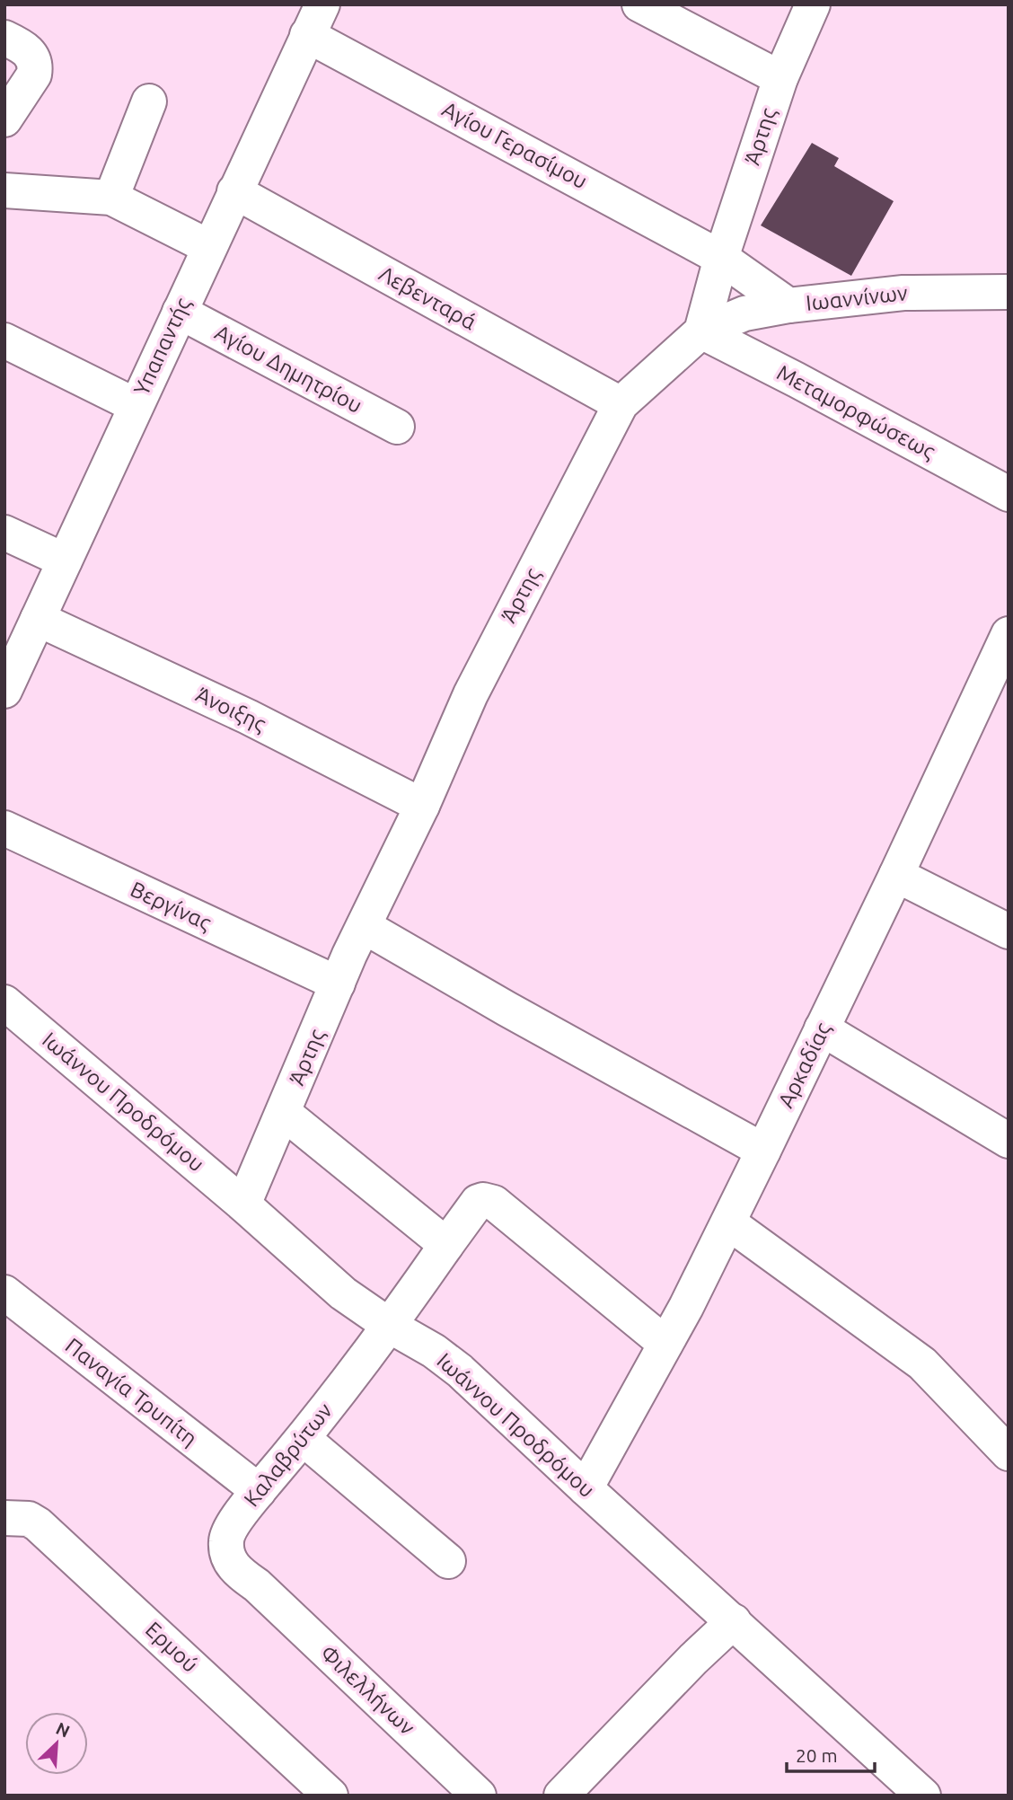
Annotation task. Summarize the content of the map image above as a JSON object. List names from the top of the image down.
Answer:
{
  "streets": {
    "street": [
      "Άρτης",
      "Αγίου Γερασίμου",
      "Λεβενταρά",
      "Ιωαννίνων",
      "Υπαπαντής",
      "Αγίου Δημητρίου",
      "Μεταμορφώσεως",
      "Άνοιξης",
      "Βεργίνας",
      "Αρκαδίας",
      "Ιωάννου Προδρόμου",
      "Παναγία Τρυπίτη",
      "Καλαβρύτων",
      "Ερμού",
      "Φιλελλήνων"
    ]
  },
  "crossings": [
    ["Άρτης", "Αγίου Γερασίμου"],
    ["Άρτης", "Λεβενταρά"],
    ["Άρτης", "Ιωαννίνων"],
    ["Άρτης", "Μεταμορφώσεως"],
    ["Άρτης", "Άνοιξης"],
    ["Άρτης", "Βεργίνας"],
    ["Άρτης", "Ιωάννου Προδρόμου"],
    ["Αγίου Γερασίμου", "Ιωαννίνων"],
    ["Αγίου Γερασίμου", "Υπαπαντής"],
    ["Λεβενταρά", "Υπαπαντής"],
    ["Υπαπαντής", "Αγίου Δημητρίου"],
    ["Υπαπαντής", "Άνοιξης"],
    ["Αρκαδίας", "Ιωάννου Προδρόμου"],
    ["Αρκαδίας", "Καλαβρύτων"],
    ["Ιωάννου Προδρόμου", "Καλαβρύτων"],
    ["Παναγία Τρυπίτη", "Καλαβρύτων"],
    ["Καλαβρύτων", "Φιλελλήνων"]
  ],
  "scale_bar": "20 m",
  "north": "top right"
}
